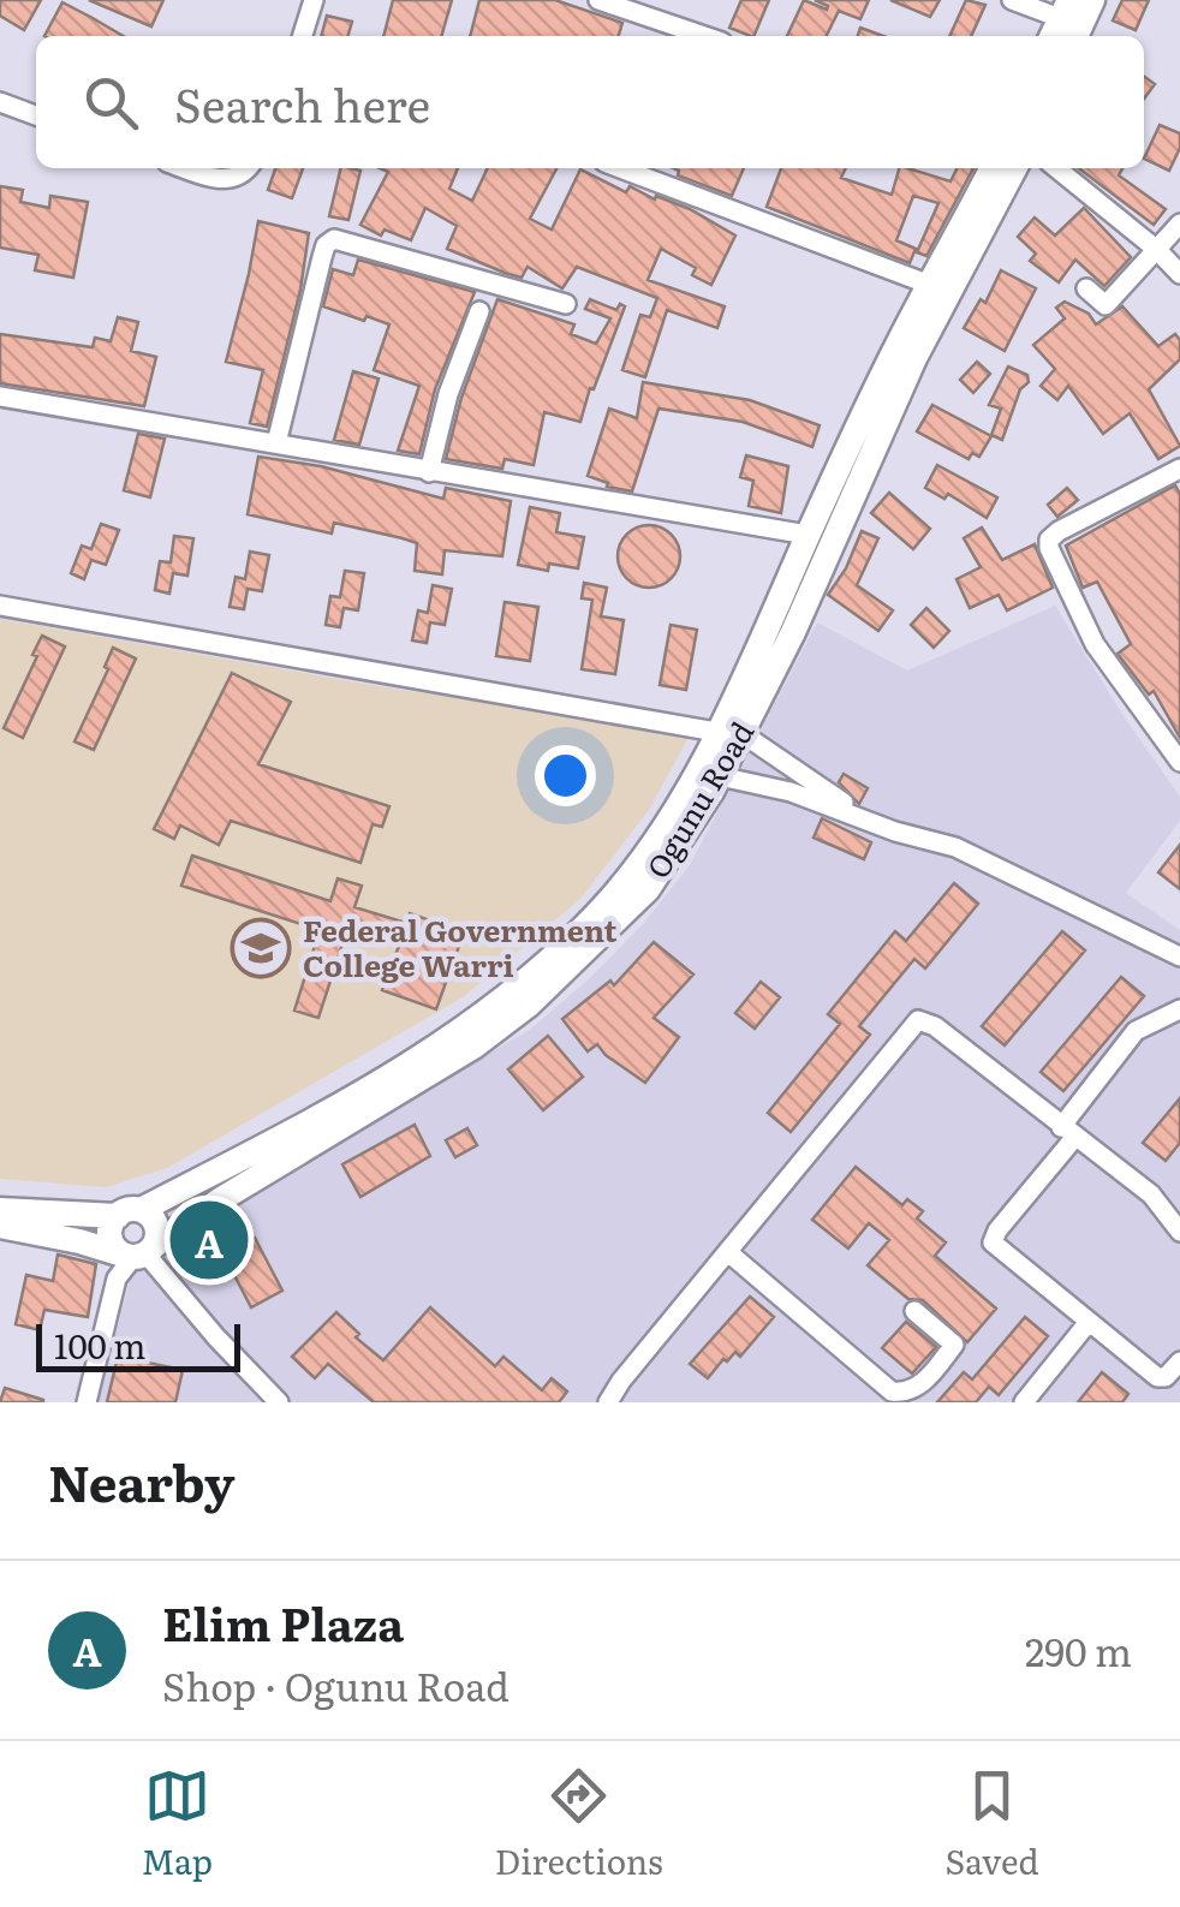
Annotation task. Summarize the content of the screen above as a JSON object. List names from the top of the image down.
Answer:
{
  "streets": {
    "main road": ["Ogunu Road"]
  },
  "places": {
    "school or university": ["Federal Government College Warri"]
  },
  "scale_bar": "100 m",
  "page": {
    "search": "Search here",
    "pins": "A",
    "scale": "100 m",
    "heading": "Nearby",
    "list": [
      {
        "mark": "A",
        "name": "Elim Plaza",
        "note": "Shop · Ogunu Road",
        "value": "290 m"
      }
    ],
    "nav": ["Map", "Directions", "Saved"]
  }
}
